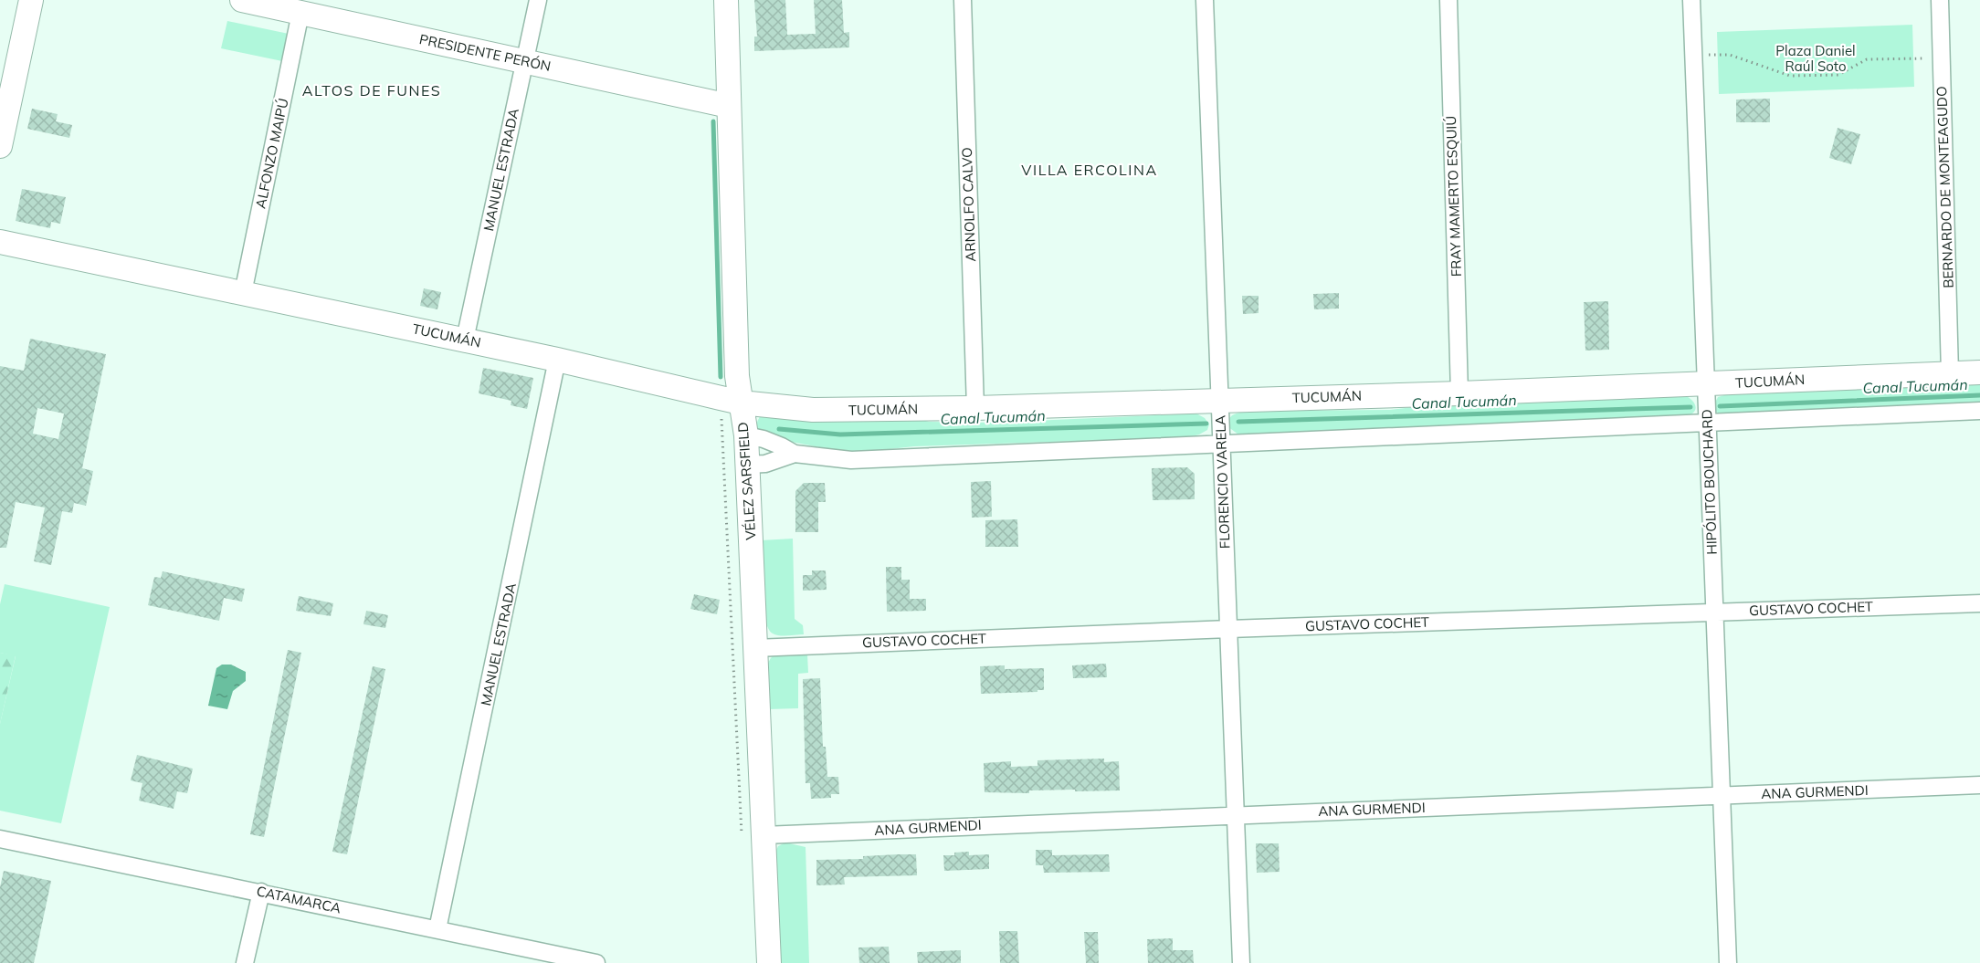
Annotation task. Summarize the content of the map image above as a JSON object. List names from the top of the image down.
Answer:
{
  "streets": {
    "main road": ["PRESIDENTE PERÓN", "TUCUMÁN", "VÉLEZ SARSFIELD"],
    "street": [
      "ALFONZO MAIPÚ",
      "MANUEL ESTRADA",
      "BERNARDO DE MONTEAGUDO",
      "FRAY MAMERTO ESQUIÚ",
      "ARNOLFO CALVO",
      "FLORENCIO VARELA",
      "HIPÓLITO BOUCHARD",
      "GUSTAVO COCHET",
      "ANA GURMENDI",
      "CATAMARCA"
    ]
  },
  "crossings": [
    ["PRESIDENTE PERÓN", "ALFONZO MAIPÚ"],
    ["PRESIDENTE PERÓN", "MANUEL ESTRADA"],
    ["PRESIDENTE PERÓN", "VÉLEZ SARSFIELD"],
    ["ALFONZO MAIPÚ", "TUCUMÁN"],
    ["MANUEL ESTRADA", "TUCUMÁN"],
    ["MANUEL ESTRADA", "CATAMARCA"],
    ["BERNARDO DE MONTEAGUDO", "TUCUMÁN"],
    ["FRAY MAMERTO ESQUIÚ", "TUCUMÁN"],
    ["ARNOLFO CALVO", "TUCUMÁN"],
    ["TUCUMÁN", "VÉLEZ SARSFIELD"],
    ["TUCUMÁN", "FLORENCIO VARELA"],
    ["TUCUMÁN", "HIPÓLITO BOUCHARD"],
    ["VÉLEZ SARSFIELD", "GUSTAVO COCHET"],
    ["VÉLEZ SARSFIELD", "ANA GURMENDI"],
    ["FLORENCIO VARELA", "GUSTAVO COCHET"],
    ["FLORENCIO VARELA", "ANA GURMENDI"],
    ["HIPÓLITO BOUCHARD", "GUSTAVO COCHET"],
    ["HIPÓLITO BOUCHARD", "ANA GURMENDI"]
  ],
  "districts": ["ALTOS DE FUNES", "VILLA ERCOLINA"],
  "water": ["Canal Tucumán"],
  "parks": ["Plaza Daniel Raúl Soto"]
}
